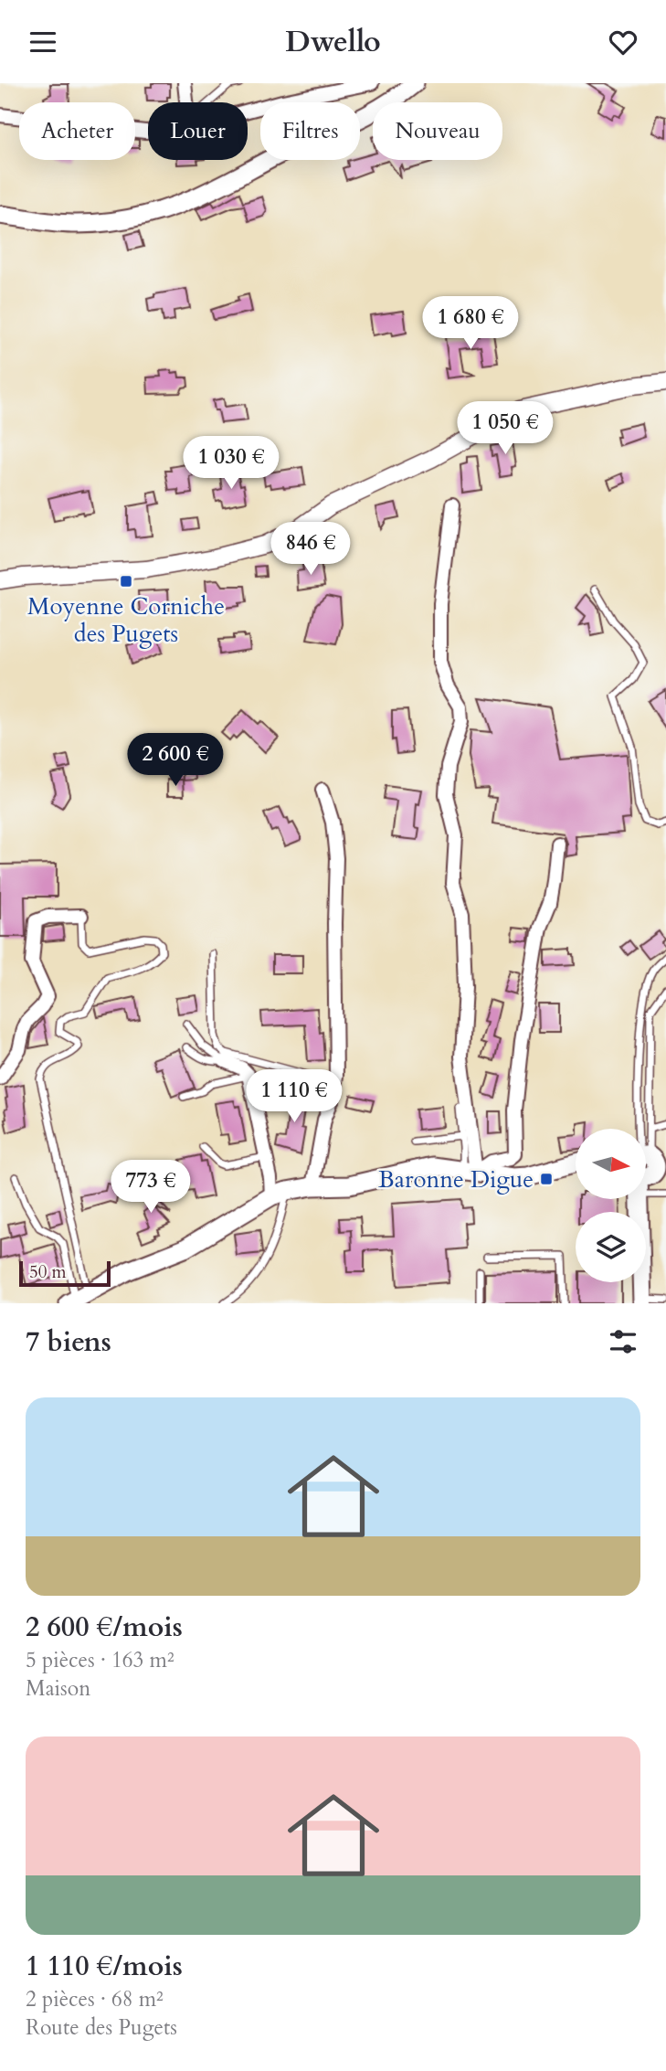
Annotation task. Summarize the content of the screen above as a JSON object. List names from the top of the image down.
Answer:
{
  "places": {
    "transit": ["Moyenne Corniche des Pugets", "Baronne Digue"]
  },
  "scale_bar": "50 m",
  "north": "right",
  "page": {
    "header": "Dwello",
    "chip": [
      "Acheter",
      "Louer",
      "Filtres",
      "Nouveau"
    ],
    "price": [
      "1 680 €",
      "1 050 €",
      "1 030 €",
      "846 €",
      "2 600 €",
      "1 110 €",
      "773 €"
    ],
    "scale": "50 m",
    "heading": "7 biens",
    "list": [
      {
        "name": "2 600 €/mois",
        "note": "5 pièces · 163 m² · Maison"
      },
      {
        "name": "1 110 €/mois",
        "note": "2 pièces · 68 m² · Route des Pugets"
      }
    ]
  }
}
